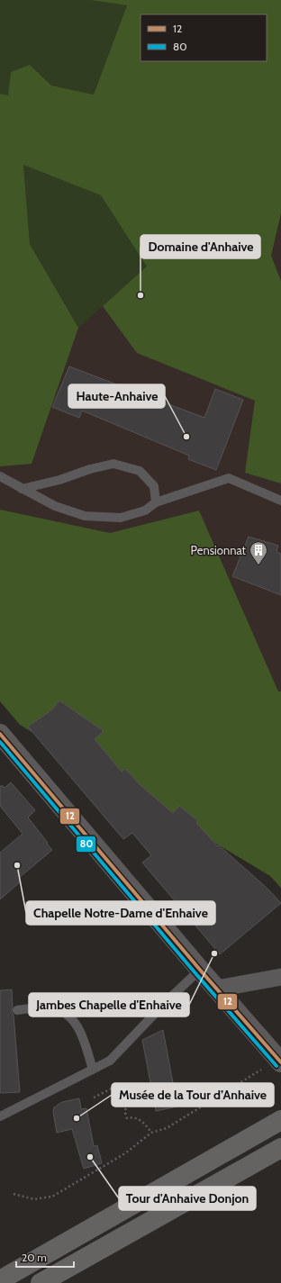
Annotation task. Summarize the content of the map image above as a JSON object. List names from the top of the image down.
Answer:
{
  "places": {
    "other": [
      "Domaine d'Anhaive",
      "Haute-Anhaive",
      "Chapelle Notre-Dame d'Enhaive",
      "Jambes Chapelle d'Enhaive",
      "Musée de la Tour d’Anhaive",
      "Tour d'Anhaive Donjon"
    ],
    "building": ["Pensionnat"]
  },
  "lines": ["transit line 12", "transit line 80"],
  "legend": ["12", "80"],
  "scale_bar": "20 m"
}
